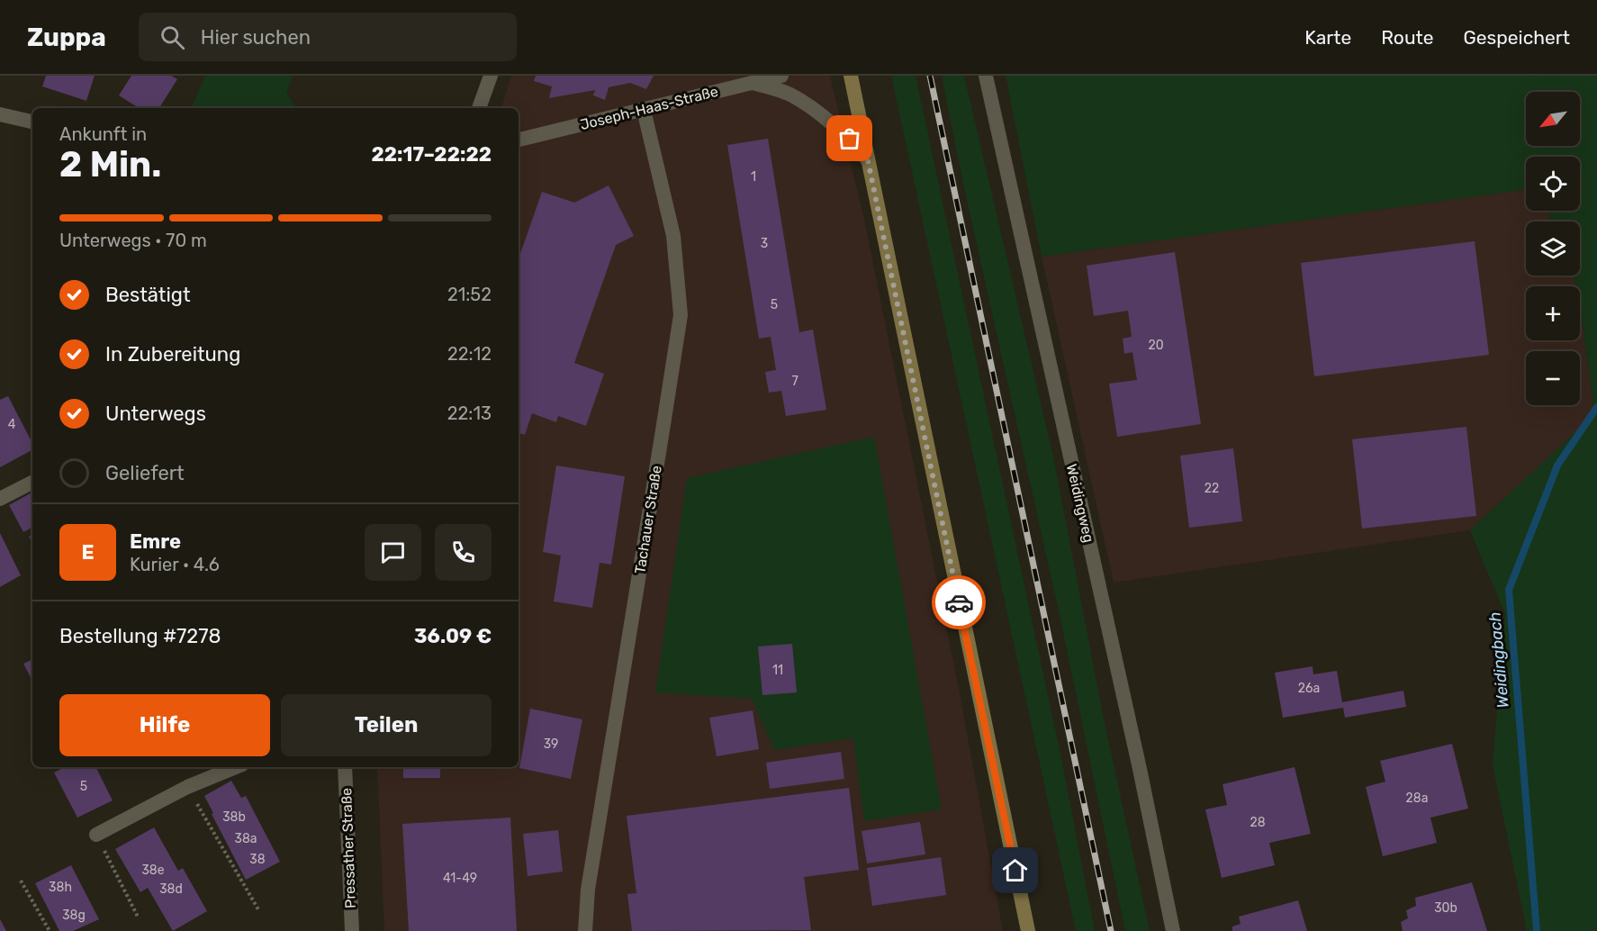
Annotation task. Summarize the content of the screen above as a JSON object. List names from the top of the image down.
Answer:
{
  "streets": {
    "street": [
      "Joseph-Haas-Straße",
      "Weidingweg",
      "Tachauer Straße",
      "Pressather Straße"
    ]
  },
  "crossings": [
    ["Joseph-Haas-Straße", "Tachauer Straße"]
  ],
  "water": ["Weidingbach"],
  "house_numbers": [
    "1",
    "3",
    "5",
    "20",
    "7",
    "4",
    "22",
    "11",
    "26a",
    "39",
    "5",
    "28a",
    "38b",
    "28",
    "38a",
    "38",
    "38e",
    "41-49",
    "38h",
    "38d",
    "30b",
    "38g"
  ],
  "north": "bottom left",
  "page": {
    "header": "Zuppa",
    "search": "Hier suchen",
    "nav": ["Karte", "Route", "Gespeichert"],
    "map_buttons": ["+", "−"],
    "heading": ["2 Min.", "Ankunft in", "22:17–22:22"],
    "panel": [
      "Emre",
      "Kurier · 4.6",
      "Bestellung #7278",
      "36.09 €"
    ],
    "bar": "Unterwegs · 70 m",
    "list": [
      ["Bestätigt", "21:52"],
      ["In Zubereitung", "22:12"],
      ["Unterwegs", "22:13"],
      "Geliefert"
    ],
    "round": "E",
    "buttons": ["Hilfe", "Teilen"]
  }
}
